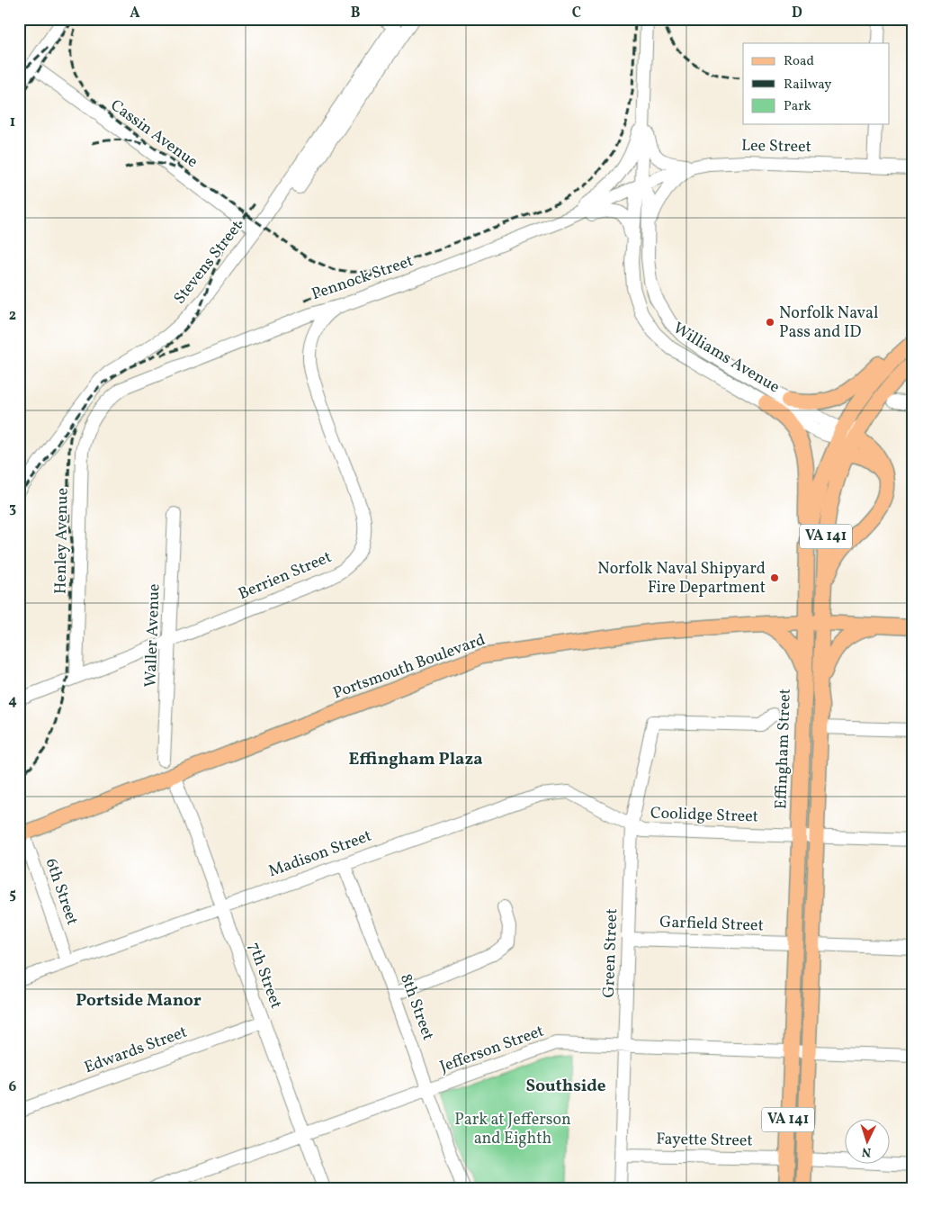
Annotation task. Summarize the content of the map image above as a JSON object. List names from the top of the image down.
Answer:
{
  "streets": {
    "main road": ["VA 141", "Portsmouth Boulevard", "Effingham Street"],
    "street": [
      "Cassin Avenue",
      "Lee Street",
      "Stevens Street",
      "Pennock Street",
      "Williams Avenue",
      "Henley Avenue",
      "Berrien Street",
      "Waller Avenue",
      "Coolidge Street",
      "Madison Street",
      "6th Street",
      "Garfield Street",
      "Green Street",
      "7th Street",
      "8th Street",
      "Jefferson Street",
      "Edwards Street",
      "Fayette Street"
    ]
  },
  "crossings": [
    ["Cassin Avenue", "Stevens Street"],
    ["Lee Street", "Pennock Street"],
    ["Lee Street", "Williams Avenue"],
    ["Pennock Street", "Williams Avenue"],
    ["Pennock Street", "Henley Avenue"],
    ["Pennock Street", "Berrien Street"],
    ["Williams Avenue", "Effingham Street"],
    ["Henley Avenue", "Berrien Street"],
    ["Berrien Street", "Waller Avenue"],
    ["Portsmouth Boulevard", "Effingham Street"],
    ["Portsmouth Boulevard", "6th Street"],
    ["Portsmouth Boulevard", "7th Street"],
    ["Effingham Street", "Coolidge Street"],
    ["Effingham Street", "Garfield Street"],
    ["Effingham Street", "Jefferson Street"],
    ["Effingham Street", "Fayette Street"],
    ["Coolidge Street", "Madison Street"],
    ["Coolidge Street", "Green Street"],
    ["Madison Street", "6th Street"],
    ["Madison Street", "Green Street"],
    ["Madison Street", "7th Street"],
    ["Madison Street", "8th Street"],
    ["Garfield Street", "Green Street"],
    ["Green Street", "Jefferson Street"],
    ["Green Street", "Fayette Street"],
    ["7th Street", "Jefferson Street"],
    ["7th Street", "Edwards Street"],
    ["8th Street", "Jefferson Street"]
  ],
  "districts": ["Effingham Plaza", "Portside Manor", "Southside"],
  "parks": ["Park at Jefferson and Eighth"],
  "places": ["Norfolk Naval Pass and ID", "Norfolk Naval Shipyard Fire Department"],
  "legend": ["Road", "Railway", "Park"],
  "north": "bottom",
  "grid": {
    "columns": [
      "A",
      "B",
      "C",
      "D"
    ],
    "rows": [
      "1",
      "2",
      "3",
      "4",
      "5",
      "6"
    ]
  }
}
